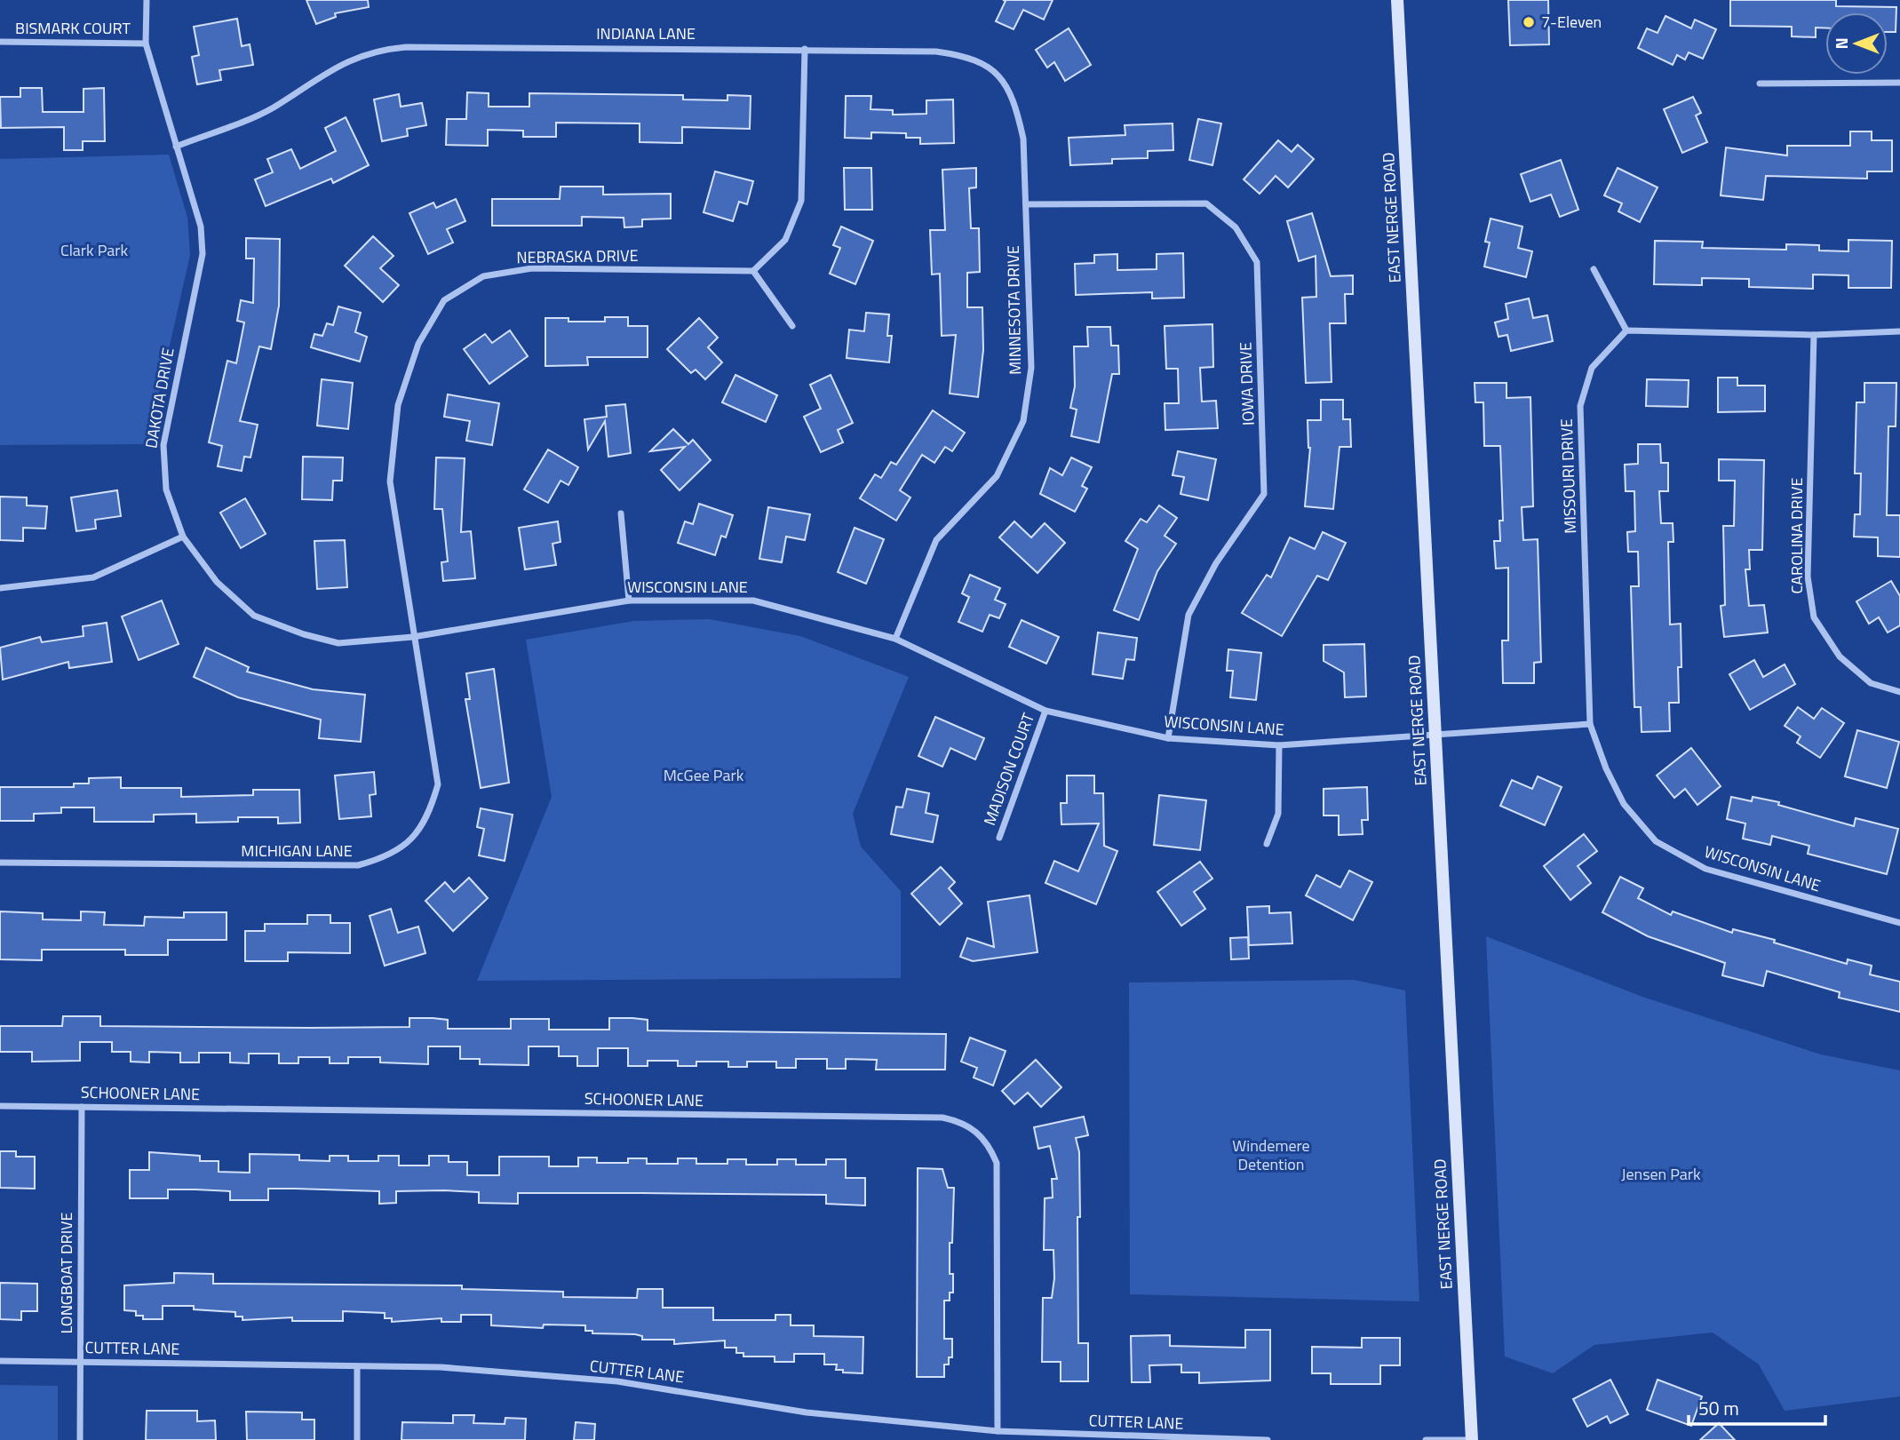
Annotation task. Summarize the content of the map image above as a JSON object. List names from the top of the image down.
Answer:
{
  "streets": {
    "main road": ["EAST NERGE ROAD"],
    "street": [
      "BISMARK COURT",
      "INDIANA LANE",
      "NEBRASKA DRIVE",
      "MINNESOTA DRIVE",
      "IOWA DRIVE",
      "DAKOTA DRIVE",
      "MISSOURI DRIVE",
      "CAROLINA DRIVE",
      "WISCONSIN LANE",
      "MADISON COURT",
      "MICHIGAN LANE",
      "SCHOONER LANE",
      "LONGBOAT DRIVE",
      "CUTTER LANE"
    ]
  },
  "crossings": [
    ["BISMARK COURT", "DAKOTA DRIVE"],
    ["INDIANA LANE", "MINNESOTA DRIVE"],
    ["INDIANA LANE", "IOWA DRIVE"],
    ["INDIANA LANE", "DAKOTA DRIVE"],
    ["EAST NERGE ROAD", "WISCONSIN LANE"],
    ["NEBRASKA DRIVE", "DAKOTA DRIVE"],
    ["NEBRASKA DRIVE", "WISCONSIN LANE"],
    ["NEBRASKA DRIVE", "MICHIGAN LANE"],
    ["MINNESOTA DRIVE", "IOWA DRIVE"],
    ["MINNESOTA DRIVE", "WISCONSIN LANE"],
    ["IOWA DRIVE", "WISCONSIN LANE"],
    ["DAKOTA DRIVE", "WISCONSIN LANE"],
    ["DAKOTA DRIVE", "MICHIGAN LANE"],
    ["MISSOURI DRIVE", "WISCONSIN LANE"],
    ["WISCONSIN LANE", "MADISON COURT"],
    ["WISCONSIN LANE", "MICHIGAN LANE"],
    ["SCHOONER LANE", "LONGBOAT DRIVE"],
    ["SCHOONER LANE", "CUTTER LANE"],
    ["LONGBOAT DRIVE", "CUTTER LANE"]
  ],
  "parks": [
    "Clark Park",
    "McGee Park",
    "Windemere Detention",
    "Jensen Park"
  ],
  "places": ["7-Eleven"],
  "scale_bar": "50 m",
  "north": "left"
}
